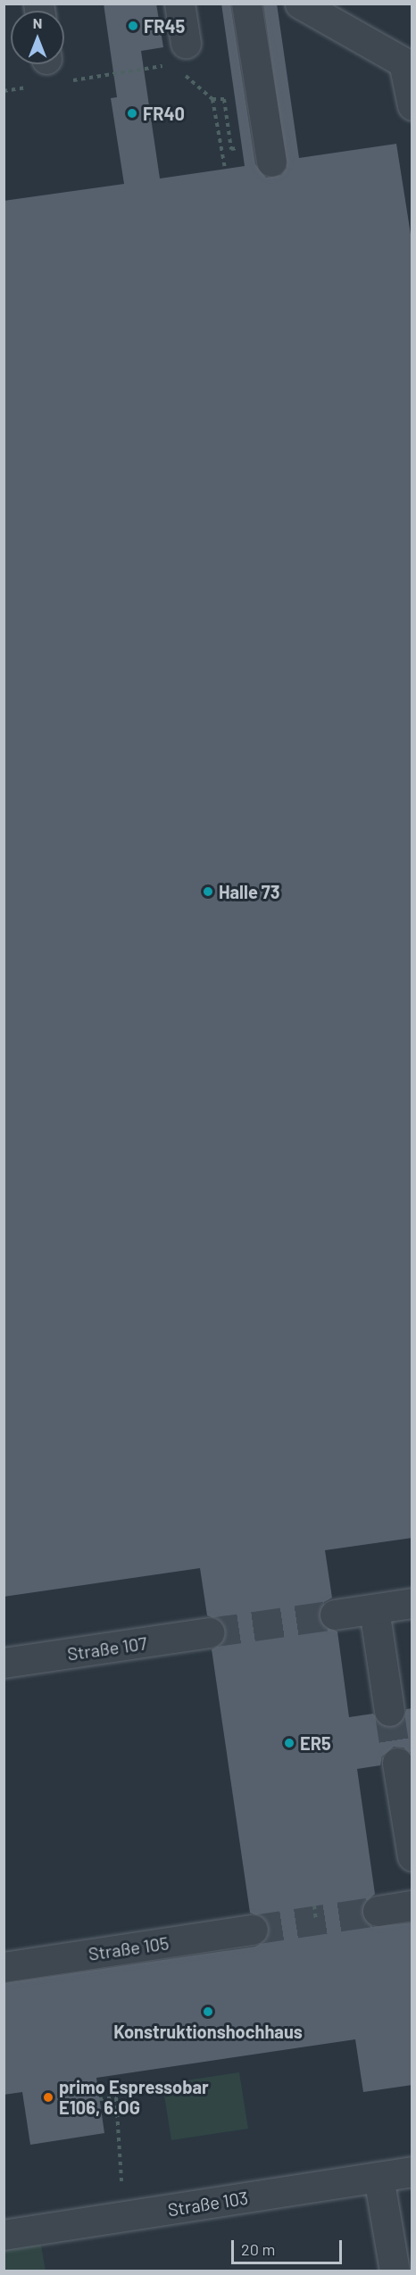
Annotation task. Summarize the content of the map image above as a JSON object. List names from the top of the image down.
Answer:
{
  "streets": {
    "street": ["Straße 107", "Straße 105", "Straße 103"]
  },
  "places": [
    "FR45",
    "FR40",
    "Halle 73",
    "ER5",
    "Konstruktionshochhaus",
    "primo Espressobar E106, 6.OG"
  ],
  "scale_bar": "20 m",
  "north": "top"
}
